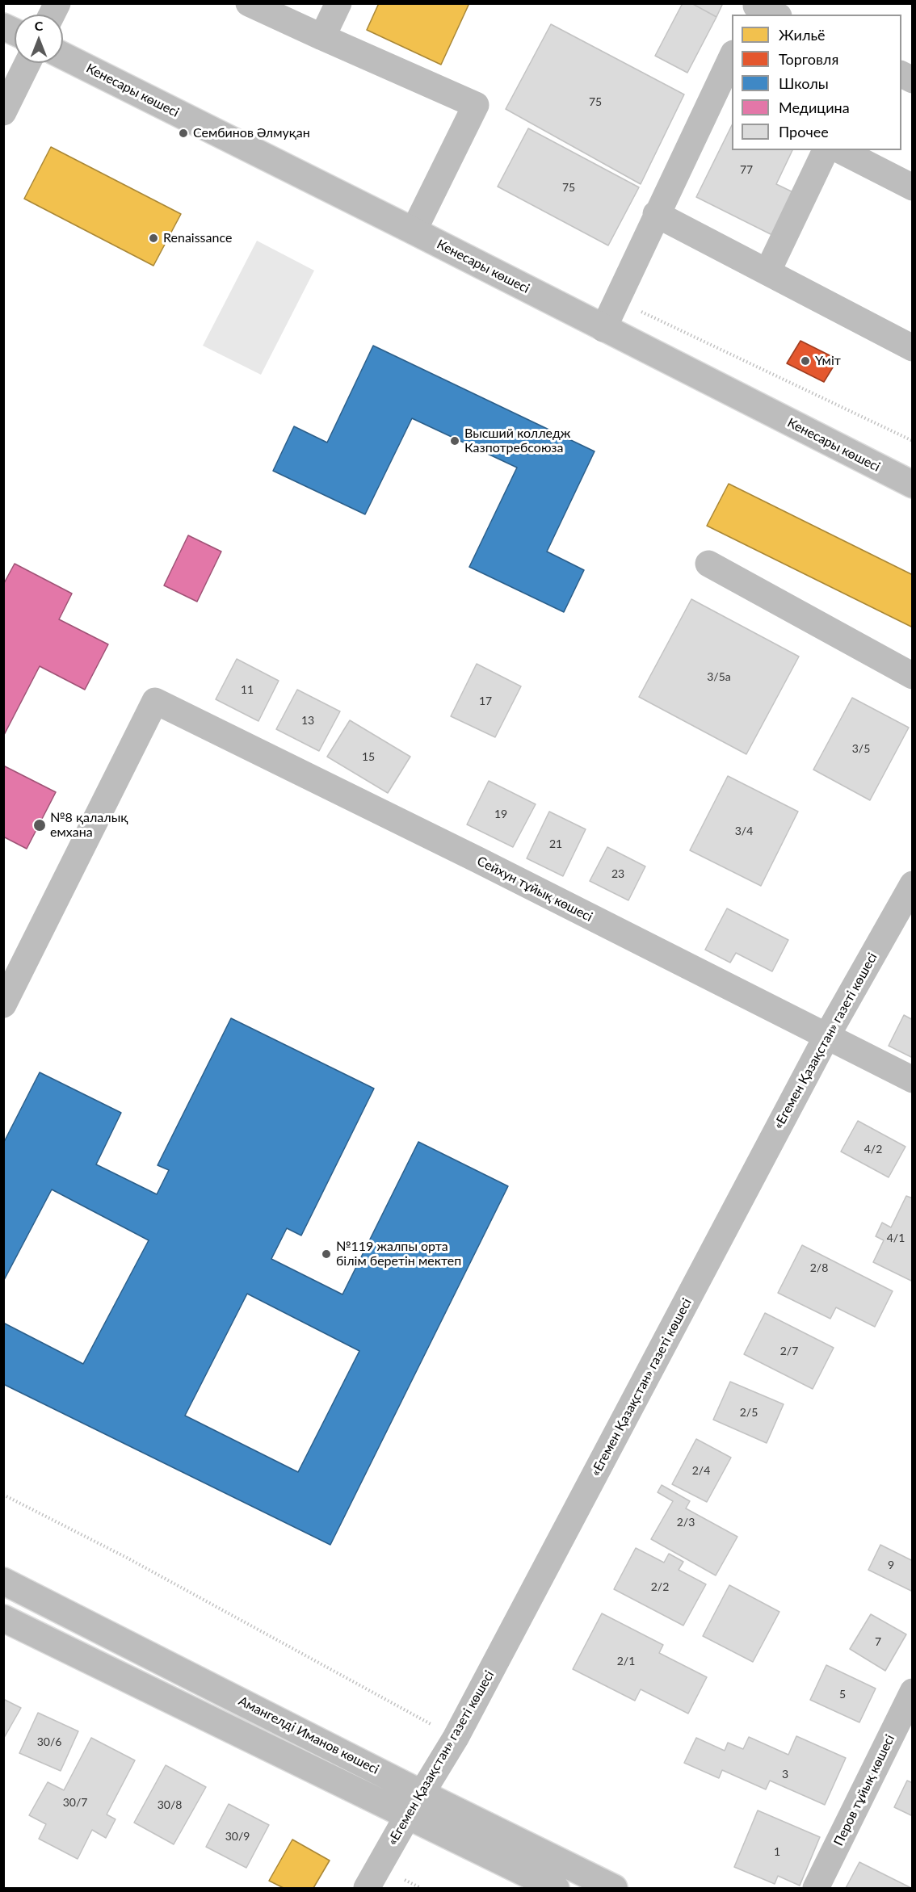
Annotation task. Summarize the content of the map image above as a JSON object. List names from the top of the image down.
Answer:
{
  "streets": {
    "street": [
      "Кенесары көшесі",
      "Сейхун тұйық көшесі",
      "«Егемен Қазақстан» газеті көшесі",
      "Амангелді Иманов көшесі",
      "Перов тұйық көшесі"
    ]
  },
  "crossings": [
    ["Сейхун тұйық көшесі", "«Егемен Қазақстан» газеті көшесі"],
    ["«Егемен Қазақстан» газеті көшесі", "Амангелді Иманов көшесі"]
  ],
  "places": [
    "Сембинов Әлмуқан",
    "Renaissance",
    "Үміт",
    "Высший колледж Казпотребсоюза",
    "№8 қалалық емхана",
    "№119 жалпы орта білім беретін мектеп"
  ],
  "house_numbers": [
    "75",
    "77",
    "75",
    "3/5а",
    "11",
    "17",
    "13",
    "3/5",
    "15",
    "19",
    "3/4",
    "21",
    "23",
    "4/2",
    "4/1",
    "2/8",
    "2/7",
    "2/5",
    "2/4",
    "2/3",
    "9",
    "2/2",
    "7",
    "2/1",
    "5",
    "30/6",
    "3",
    "30/7",
    "30/8",
    "30/9",
    "1"
  ],
  "legend": [
    "Жильё",
    "Торговля",
    "Школы",
    "Медицина",
    "Прочее"
  ],
  "north": "top"
}
